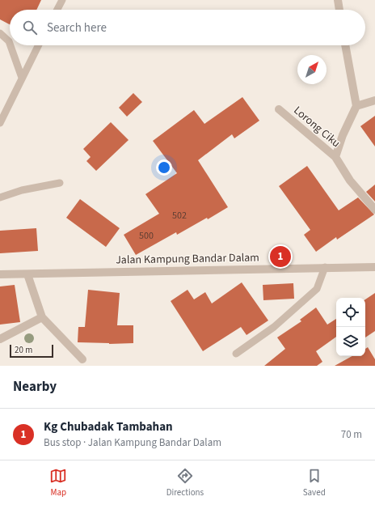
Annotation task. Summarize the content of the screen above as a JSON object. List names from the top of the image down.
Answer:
{
  "streets": {
    "street": ["Lorong Ciku", "Jalan Kampung Bandar Dalam"]
  },
  "house_numbers": ["502", "500"],
  "scale_bar": "20 m",
  "north": "top right",
  "page": {
    "search": "Search here",
    "pins": "1",
    "scale": "20 m",
    "heading": "Nearby",
    "list": [
      {
        "mark": "1",
        "name": "Kg Chubadak Tambahan",
        "note": "Bus stop · Jalan Kampung Bandar Dalam",
        "value": "70 m"
      }
    ],
    "nav": ["Map", "Directions", "Saved"]
  }
}
